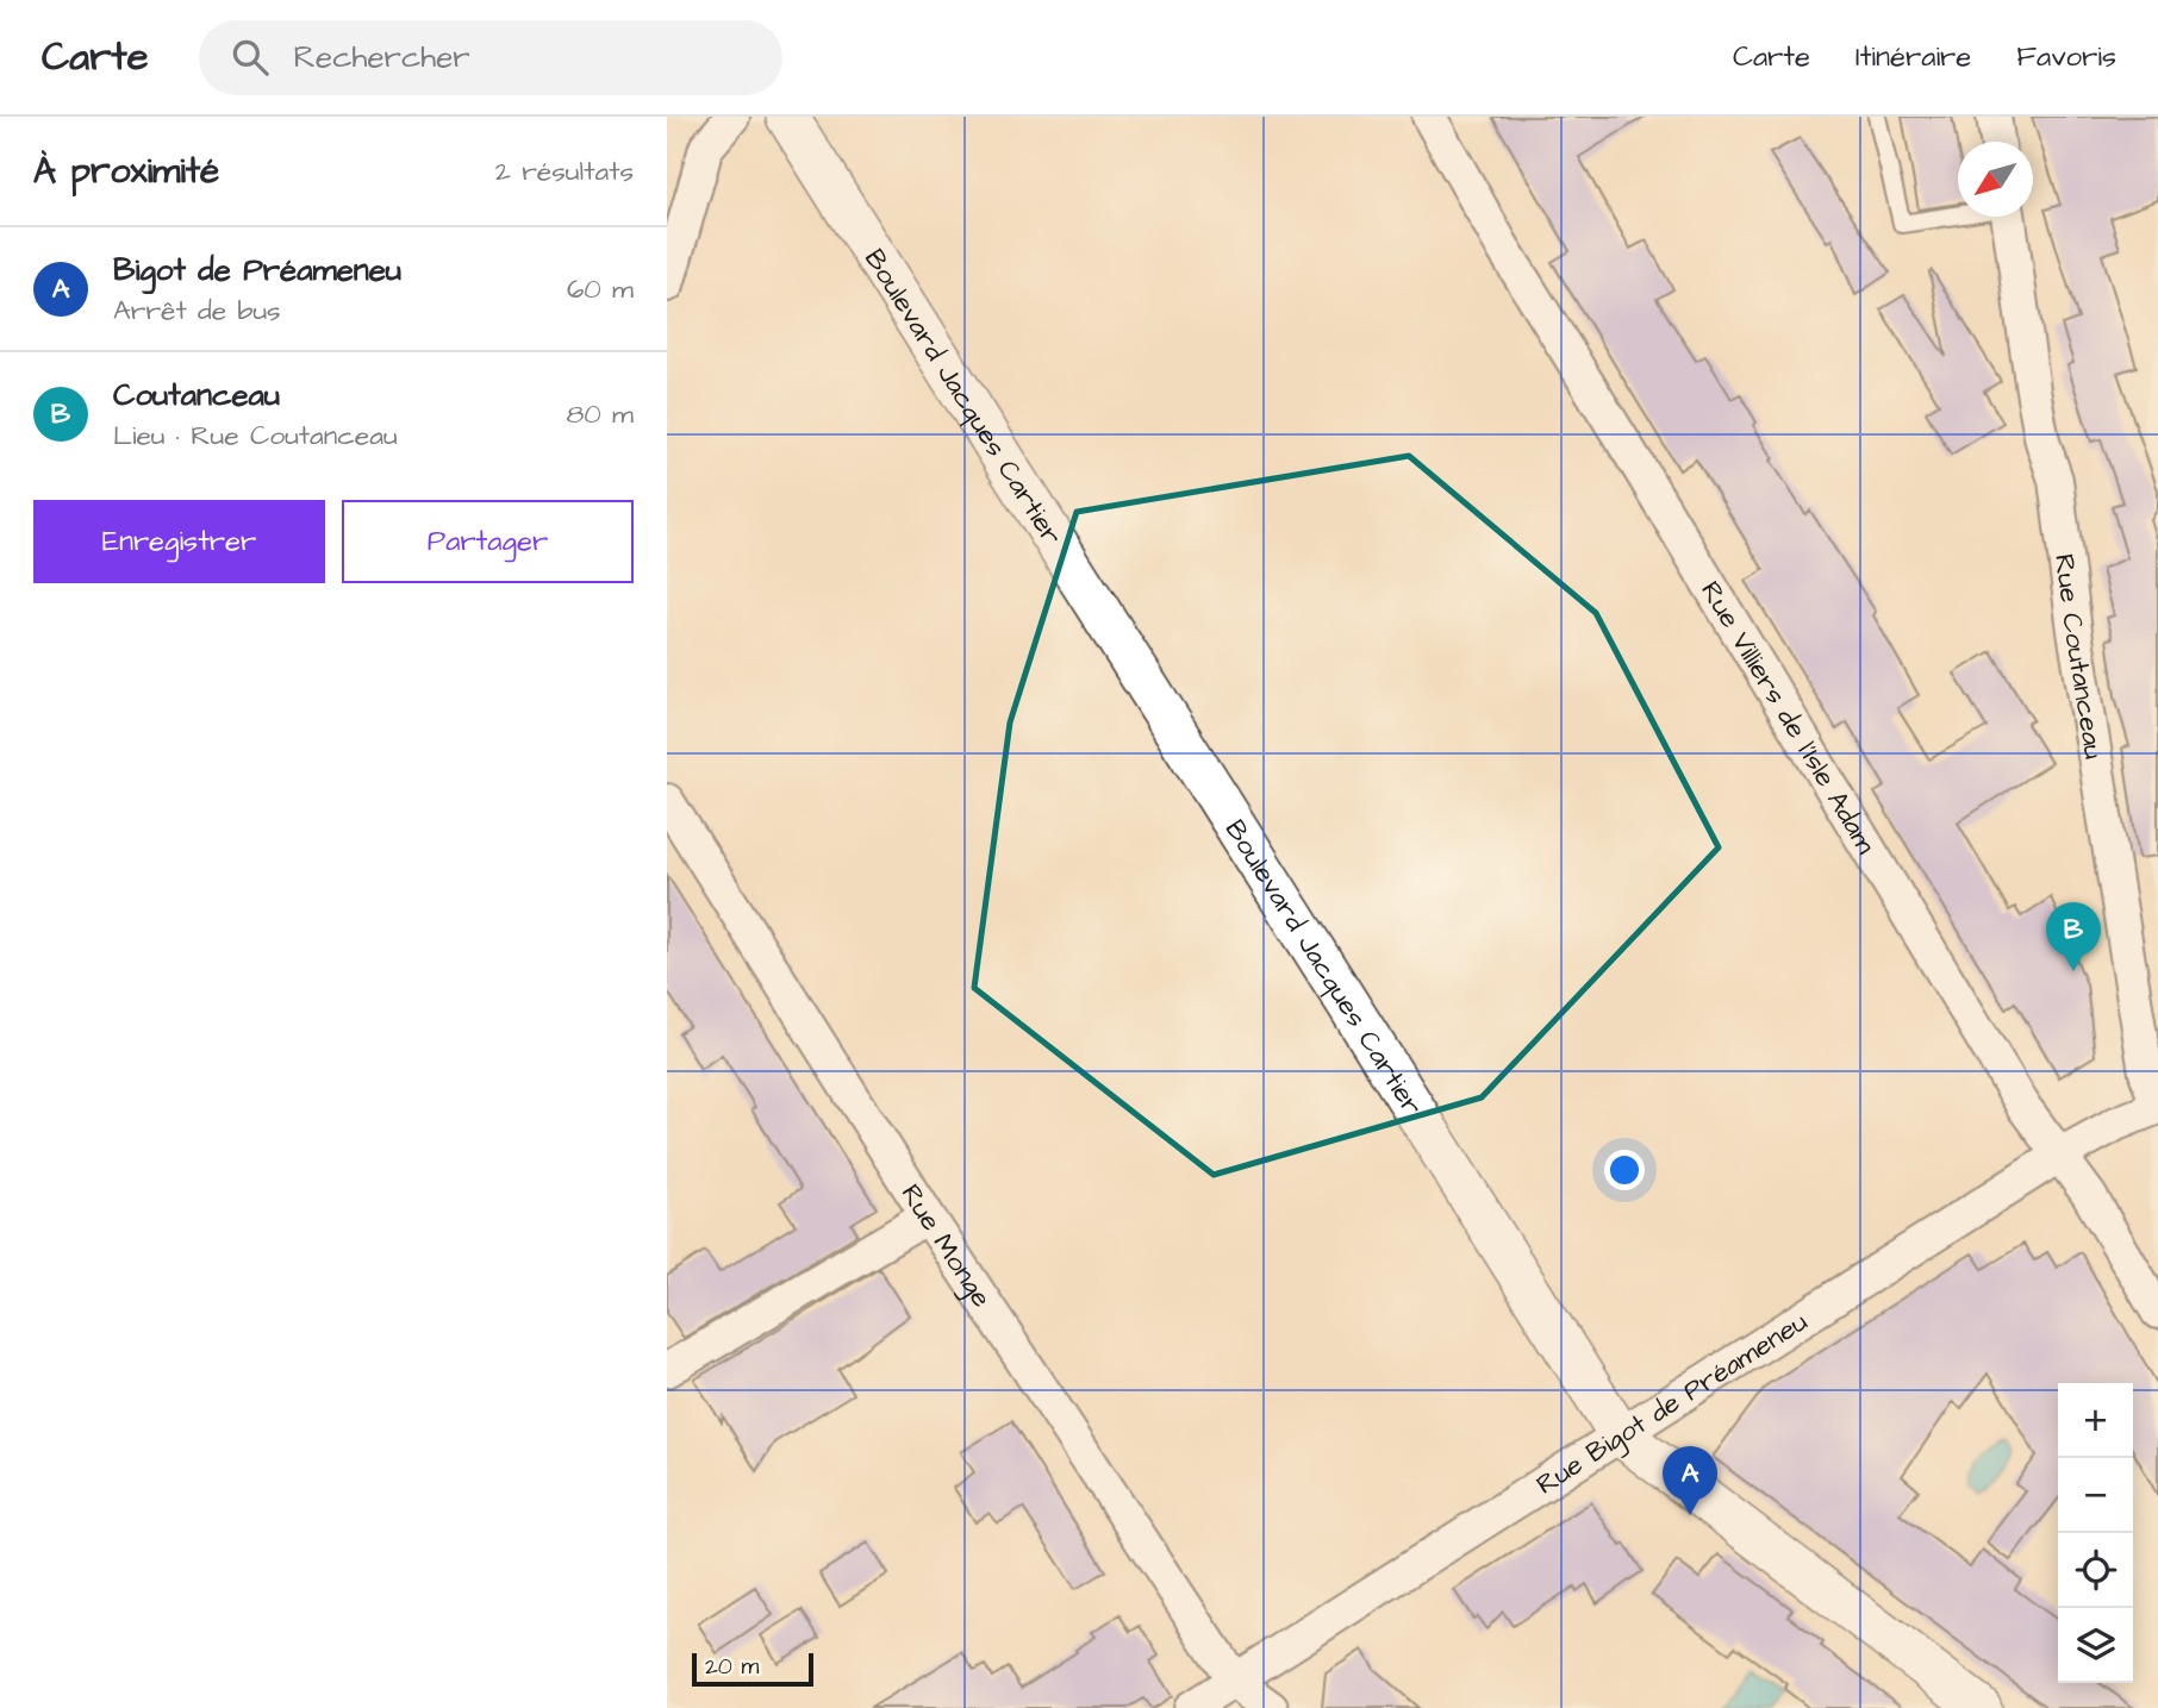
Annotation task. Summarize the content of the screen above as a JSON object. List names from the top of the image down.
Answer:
{
  "streets": {
    "street": [
      "Boulevard Jacques Cartier",
      "Rue Coutanceau",
      "Rue Villiers de l'Isle Adam",
      "Rue Monge",
      "Rue Bigot de Préameneu"
    ]
  },
  "crossings": [
    ["Boulevard Jacques Cartier", "Rue Bigot de Préameneu"],
    ["Rue Coutanceau", "Rue Bigot de Préameneu"],
    ["Rue Villiers de l'Isle Adam", "Rue Bigot de Préameneu"],
    ["Rue Monge", "Rue Bigot de Préameneu"]
  ],
  "scale_bar": "20 m",
  "north": "bottom left",
  "page": {
    "header": "Carte",
    "search": "Rechercher",
    "nav": ["Carte", "Itinéraire", "Favoris"],
    "heading": ["À proximité", "2 résultats"],
    "list": [
      {
        "mark": "A",
        "name": "Bigot de Préameneu",
        "note": "Arrêt de bus",
        "value": "60 m"
      },
      {
        "mark": "B",
        "name": "Coutanceau",
        "note": "Lieu · Rue Coutanceau",
        "value": "80 m"
      }
    ],
    "buttons": ["Enregistrer", "Partager"],
    "pins": ["B", "A"],
    "map_buttons": ["+", "−"],
    "scale": "20 m"
  }
}
